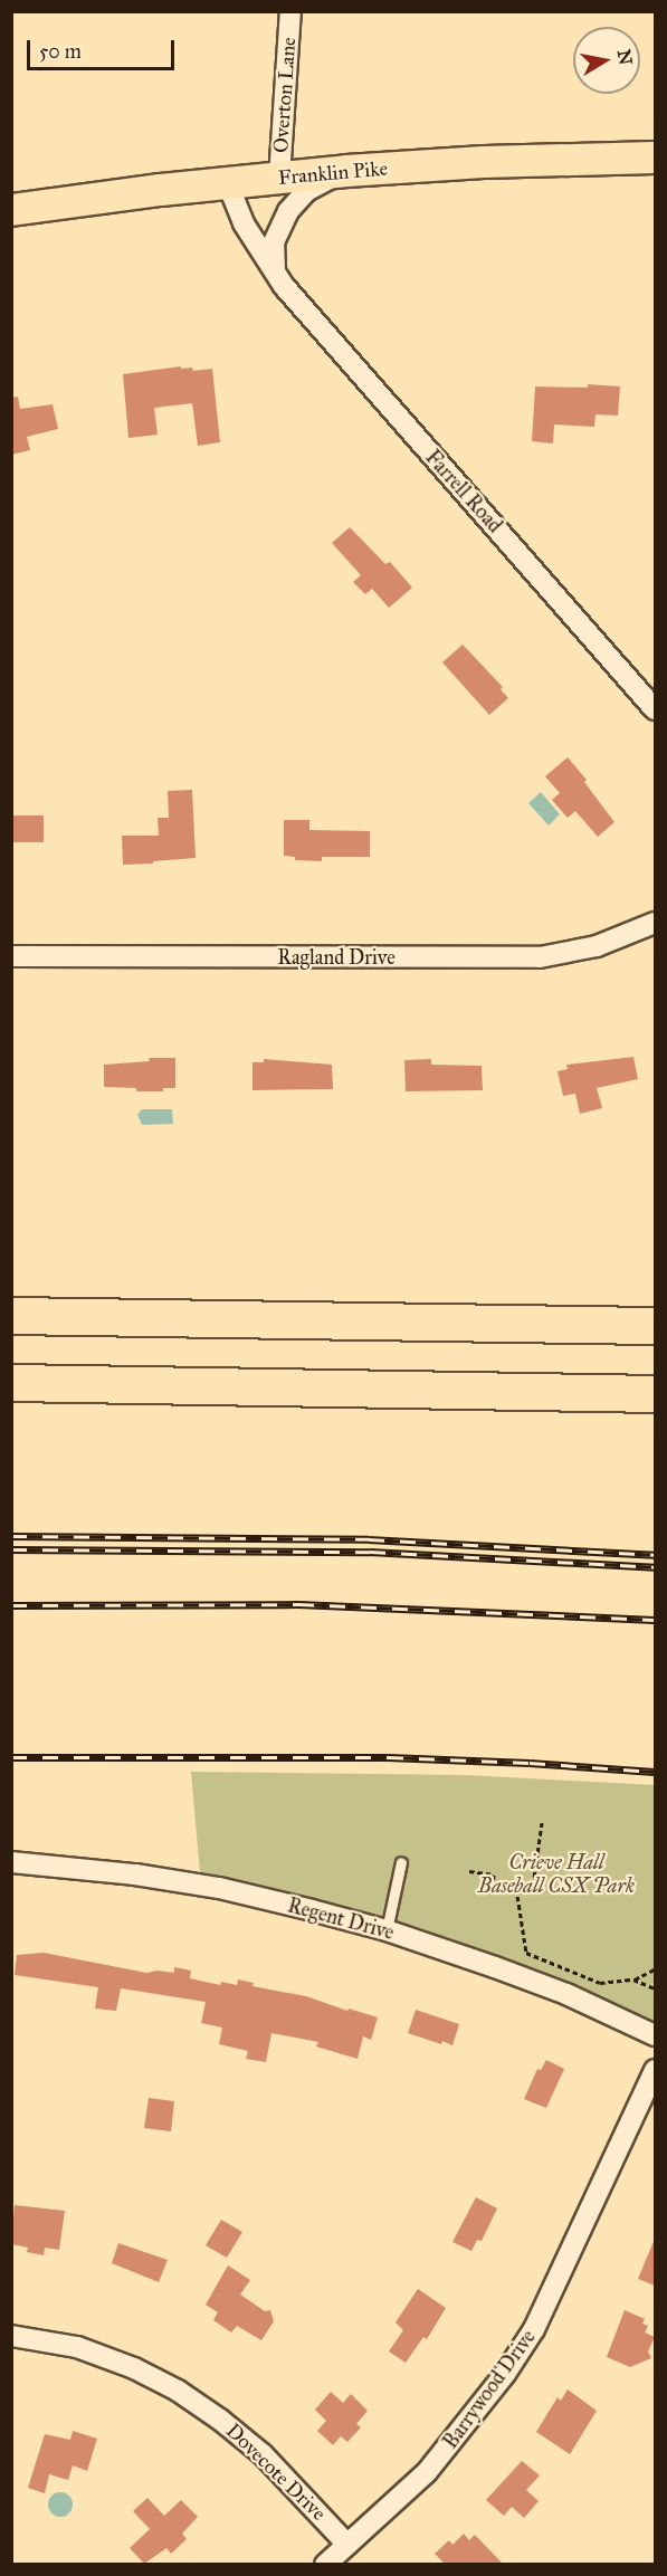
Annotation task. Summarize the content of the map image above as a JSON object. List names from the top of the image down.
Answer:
{
  "streets": {
    "main road": ["Franklin Pike"],
    "street": [
      "Overton Lane",
      "Farrell Road",
      "Ragland Drive",
      "Regent Drive",
      "Barrywood Drive",
      "Dovecote Drive"
    ]
  },
  "crossings": [
    ["Overton Lane", "Franklin Pike"],
    ["Franklin Pike", "Farrell Road"],
    ["Barrywood Drive", "Dovecote Drive"]
  ],
  "parks": ["Crieve Hall Baseball CSX Park"],
  "scale_bar": "50 m",
  "north": "right"
}
